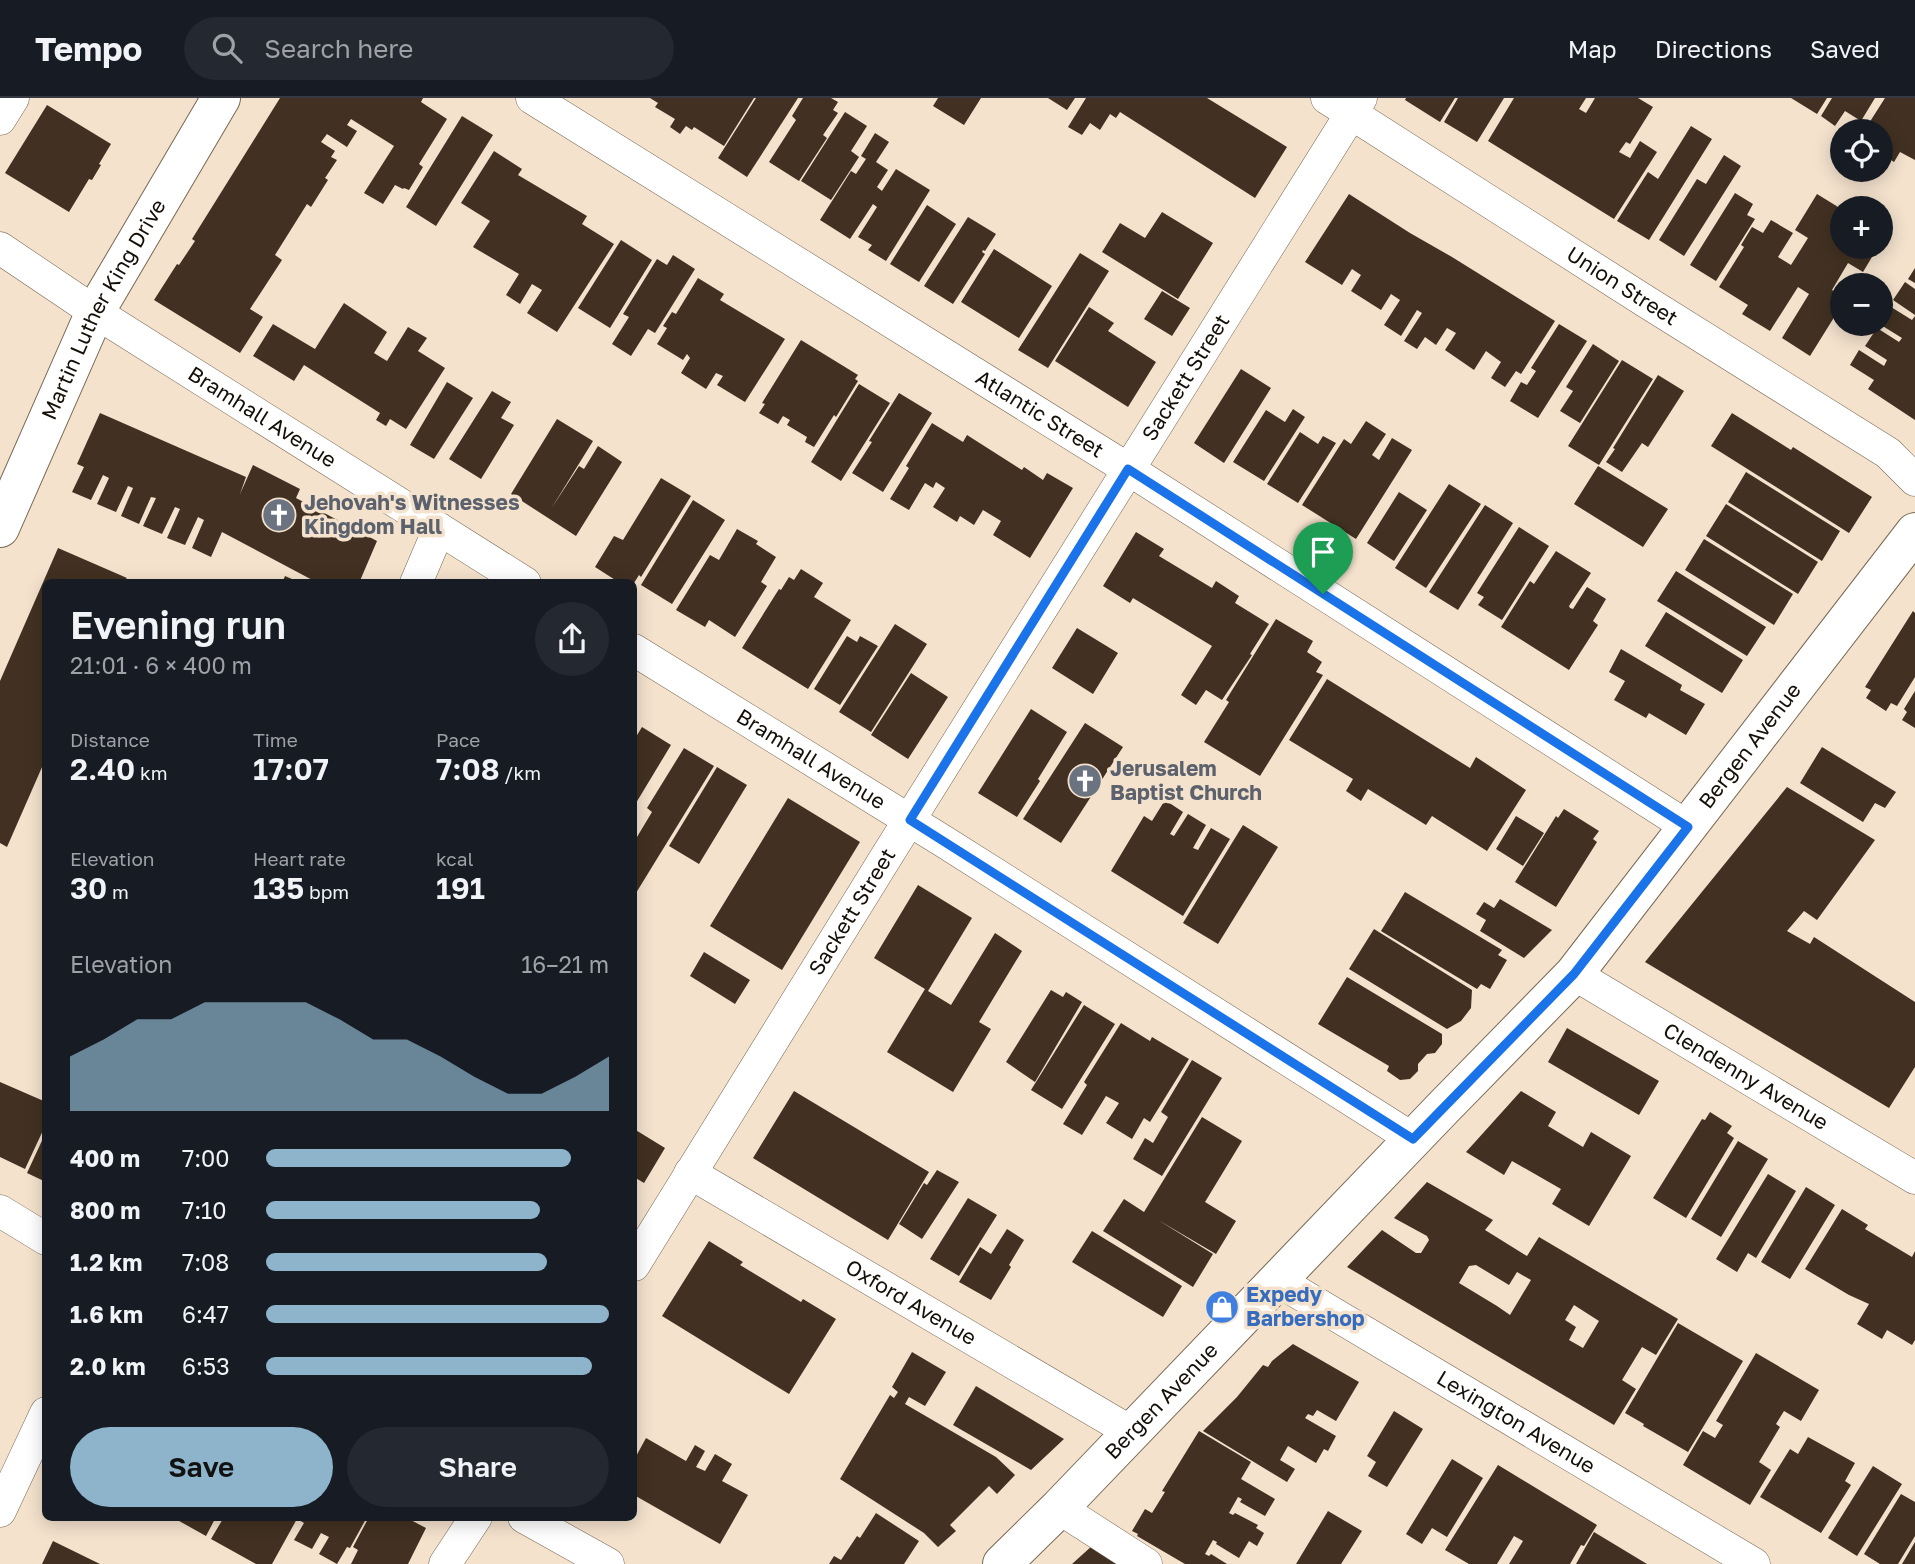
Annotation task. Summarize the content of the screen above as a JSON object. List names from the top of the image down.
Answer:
{
  "streets": {
    "street": [
      "Union Street",
      "Martin Luther King Drive",
      "Sackett Street",
      "Atlantic Street",
      "Bramhall Avenue",
      "Bergen Avenue",
      "Clendenny Avenue",
      "Oxford Avenue",
      "Lexington Avenue"
    ]
  },
  "crossings": [
    ["Union Street", "Sackett Street"],
    ["Martin Luther King Drive", "Bramhall Avenue"],
    ["Sackett Street", "Atlantic Street"],
    ["Sackett Street", "Bramhall Avenue"],
    ["Sackett Street", "Oxford Avenue"],
    ["Atlantic Street", "Bergen Avenue"],
    ["Bramhall Avenue", "Bergen Avenue"],
    ["Bergen Avenue", "Clendenny Avenue"],
    ["Bergen Avenue", "Oxford Avenue"],
    ["Bergen Avenue", "Lexington Avenue"]
  ],
  "places": {
    "church": ["Jehovah's Witnesses Kingdom Hall", "Jerusalem Baptist Church"],
    "shop": ["Expedy Barbershop"]
  },
  "page": {
    "header": "Tempo",
    "search": "Search here",
    "nav": ["Map", "Directions", "Saved"],
    "map_buttons": ["+", "−"],
    "heading": ["Evening run", "21:01 · 6 × 400 m"],
    "stats": [
      ["Distance", "2.40 km"],
      ["Time", "17:07"],
      ["Pace", "7:08 /km"],
      ["Elevation", "30 m"],
      ["Heart rate", "135 bpm"],
      ["kcal", "191"]
    ],
    "chart": ["Elevation", "16–21 m"],
    "list": [
      {
        "name": "400 m",
        "note": "7:00"
      },
      {
        "name": "800 m",
        "note": "7:10"
      },
      {
        "name": "1.2 km",
        "note": "7:08"
      },
      {
        "name": "1.6 km",
        "note": "6:47"
      },
      {
        "name": "2.0 km",
        "note": "6:53"
      }
    ],
    "buttons": ["Save", "Share"]
  }
}
